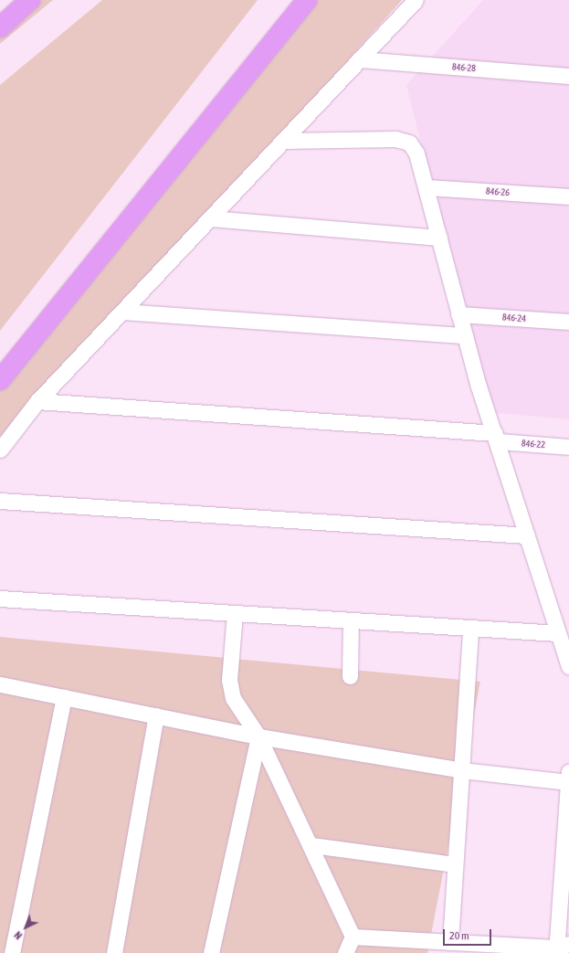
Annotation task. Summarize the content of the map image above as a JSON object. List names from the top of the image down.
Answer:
{
  "streets": {
    "street": [
      "846-28",
      "846-26",
      "846-24",
      "846-22"
    ]
  },
  "scale_bar": "20 m",
  "north": "bottom left"
}
